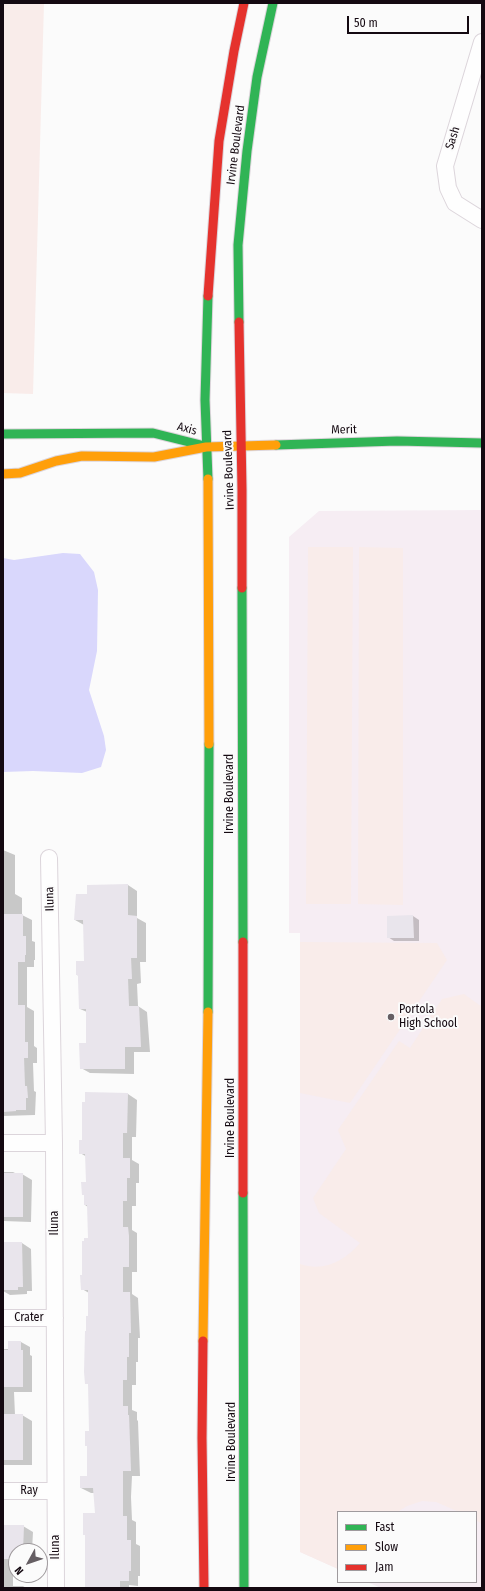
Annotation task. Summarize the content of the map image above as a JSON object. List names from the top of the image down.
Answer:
{
  "streets": {
    "main road": ["Irvine Boulevard", "Axis", "Merit"],
    "street": [
      "Sash",
      "Iluna",
      "Crater",
      "Ray"
    ]
  },
  "crossings": [
    ["Irvine Boulevard", "Axis"],
    ["Irvine Boulevard", "Merit"],
    ["Axis", "Merit"],
    ["Iluna", "Crater"],
    ["Iluna", "Ray"]
  ],
  "places": ["Portola High School"],
  "legend": ["Fast", "Slow", "Jam"],
  "scale_bar": "50 m",
  "north": "bottom left"
}
